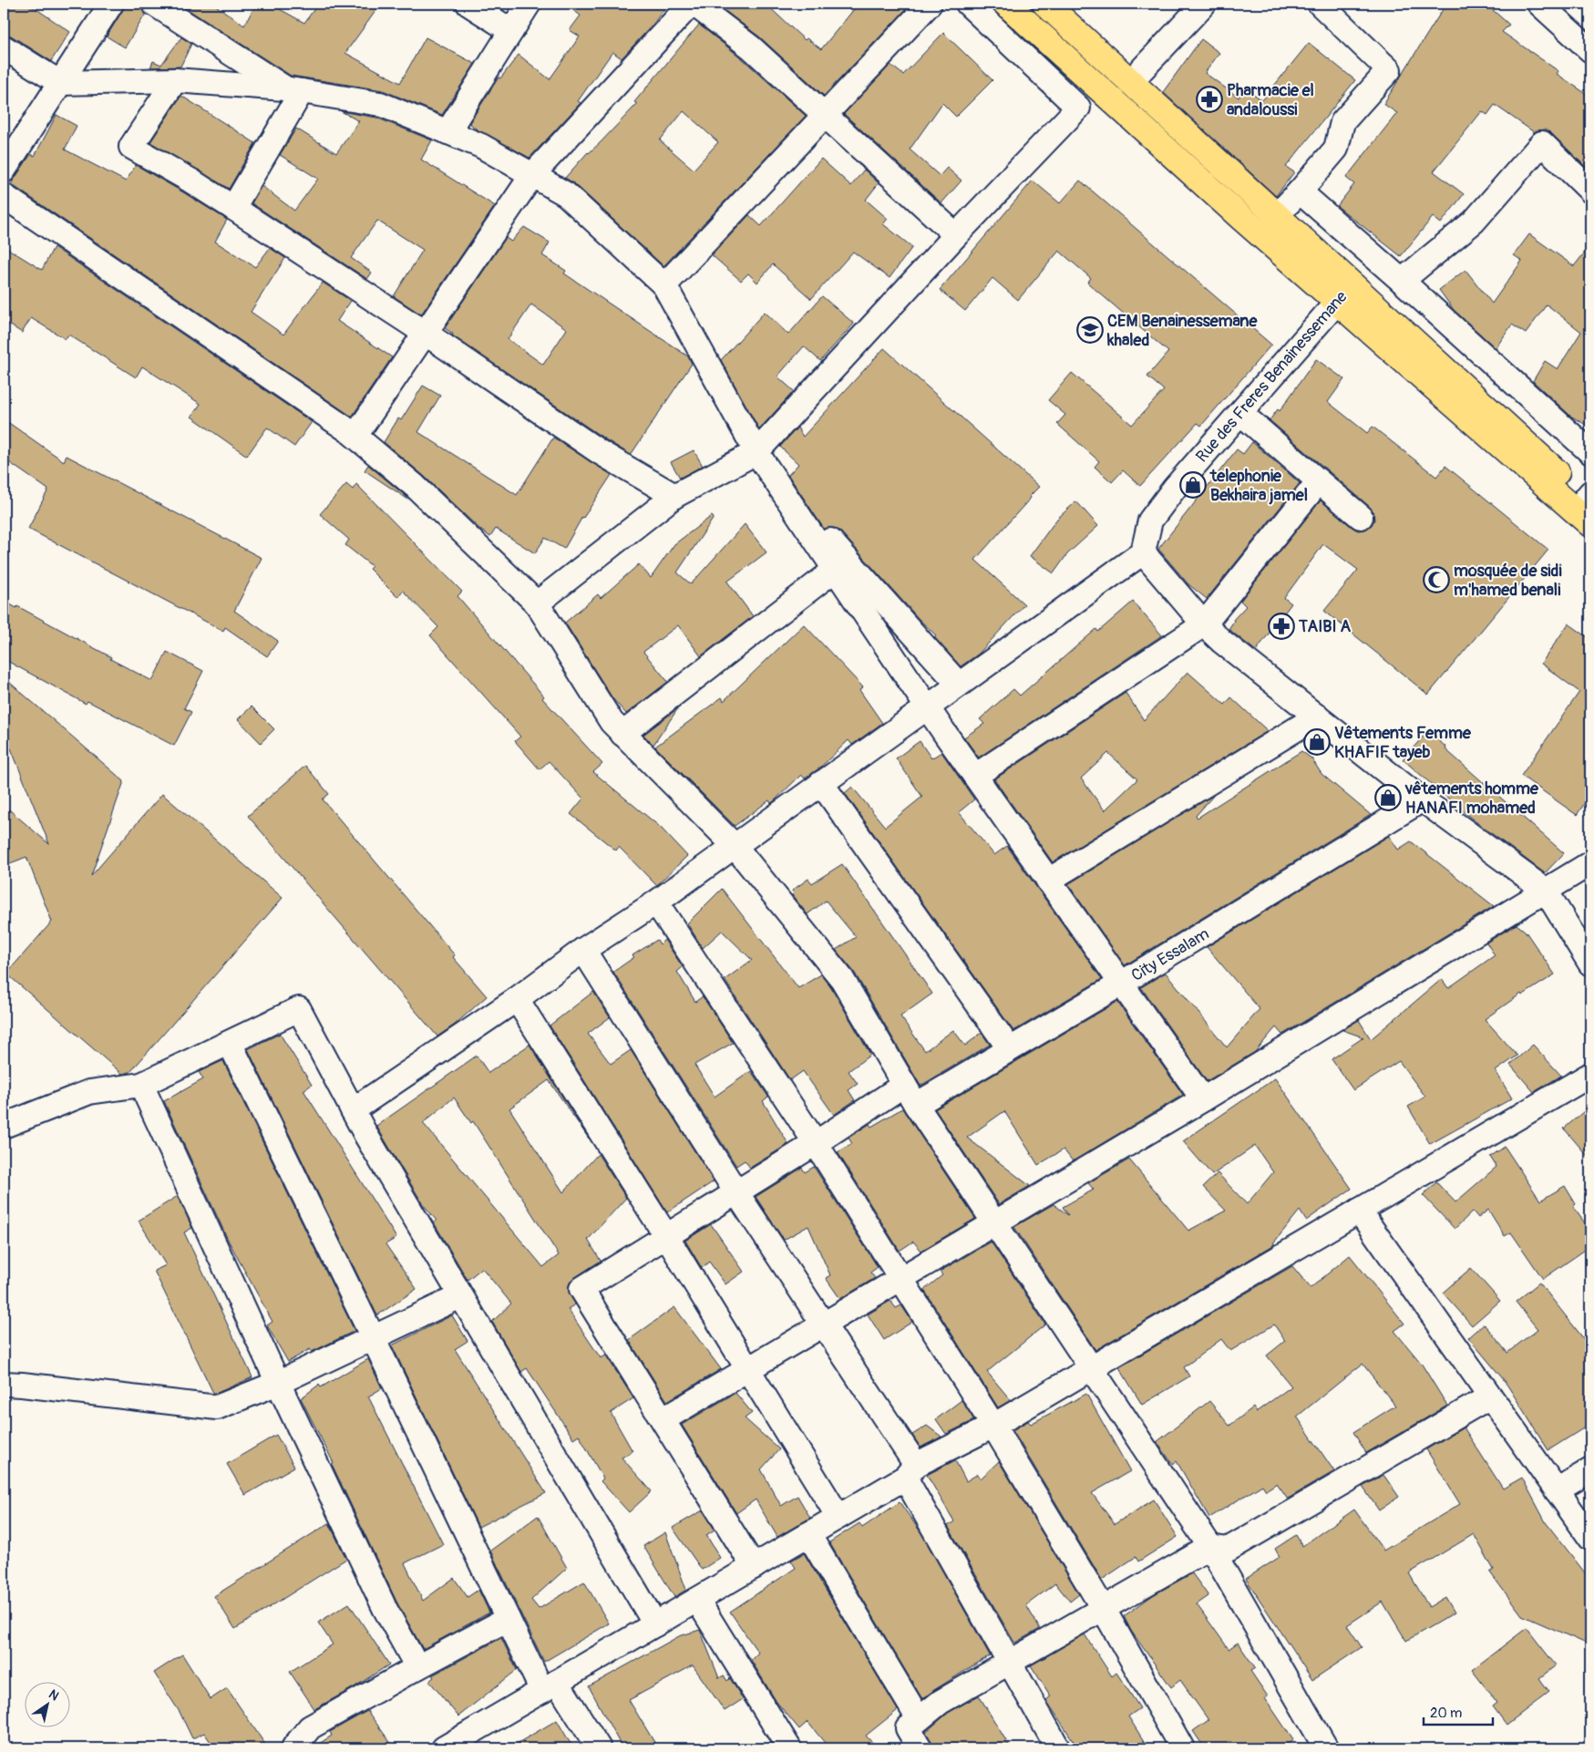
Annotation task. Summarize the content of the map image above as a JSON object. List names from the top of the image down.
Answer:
{
  "streets": {
    "street": ["Rue des Freres Benainessemane", "City Essalam"]
  },
  "places": {
    "pharmacy": ["Pharmacie el andaloussi", "TAIBI A"],
    "school or university": ["CEM Benainessemane khaled"],
    "shop": ["telephonie Bekhaira jamel", "Vêtements Femme KHAFIF tayeb", "vêtements homme HANAFI mohamed"],
    "mosque": ["mosquée de sidi m'hamed benali"]
  },
  "scale_bar": "20 m",
  "north": "top right"
}
